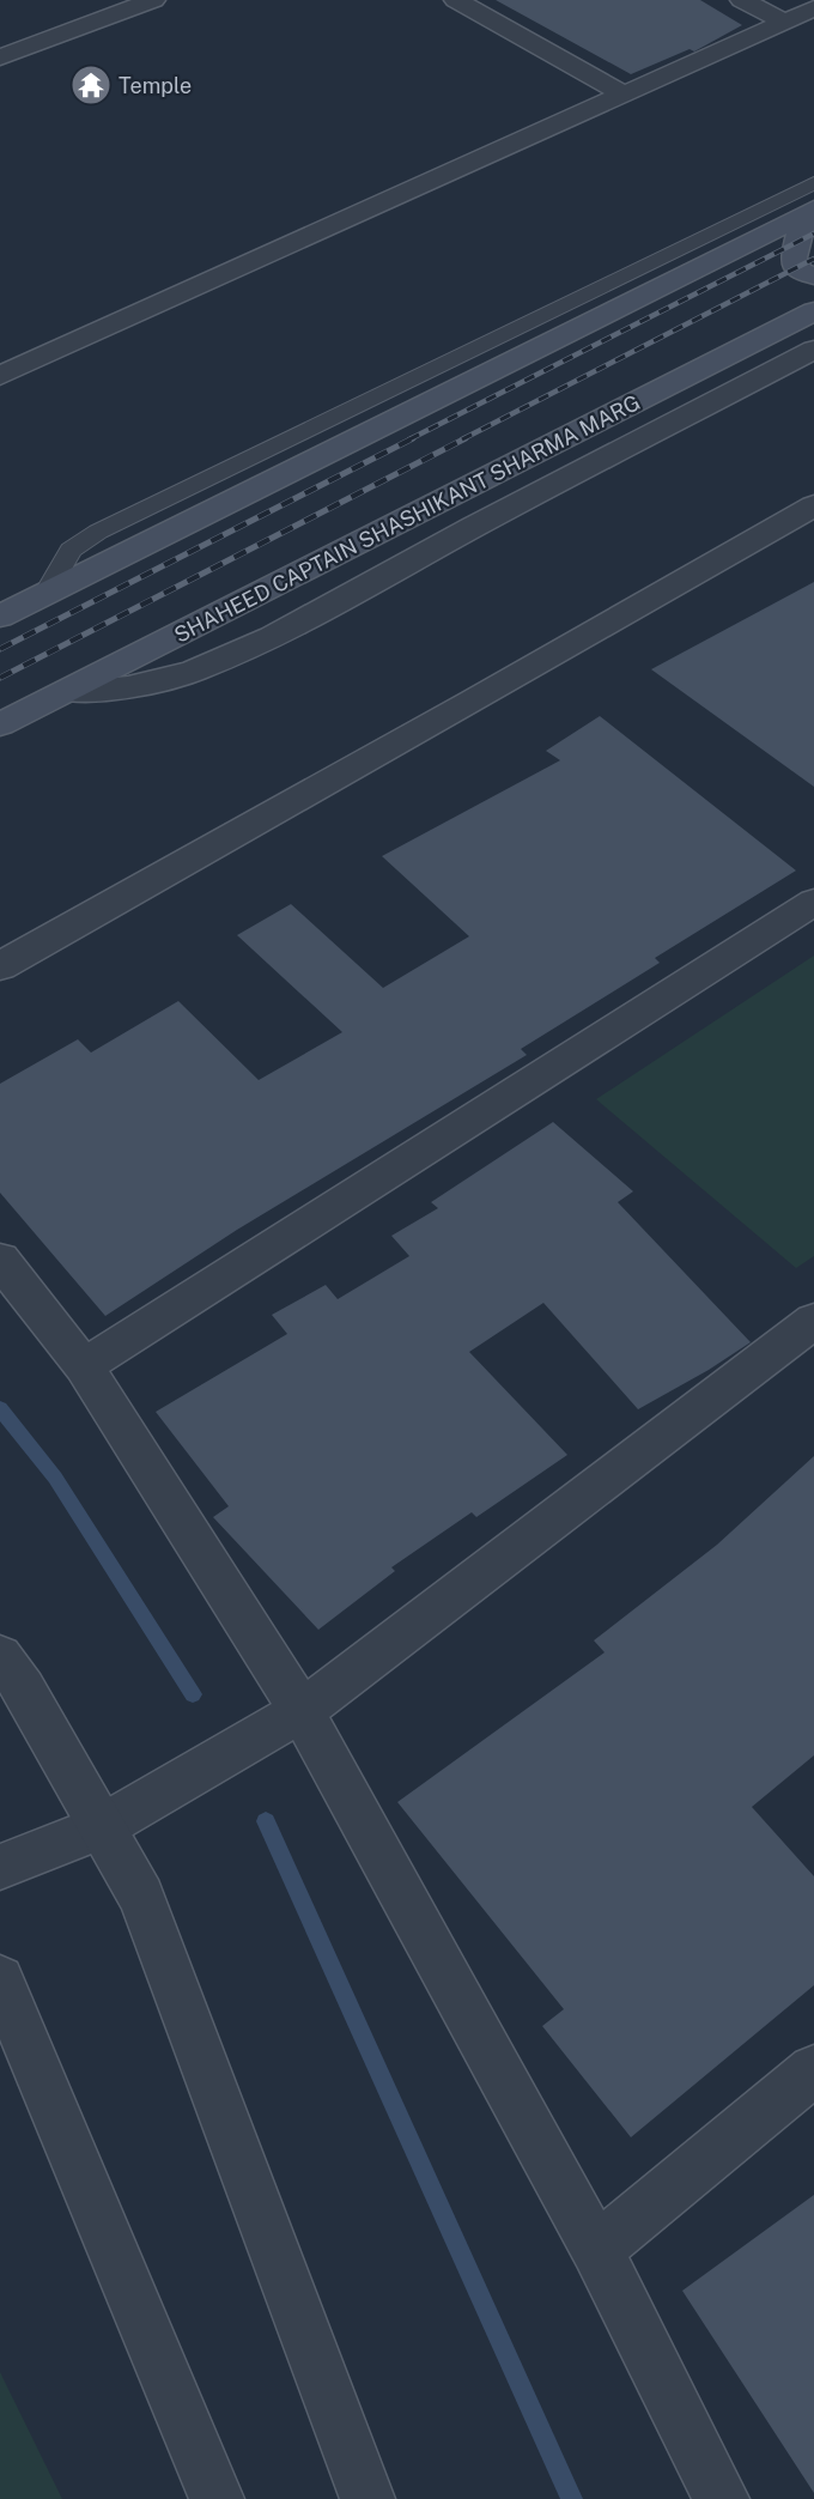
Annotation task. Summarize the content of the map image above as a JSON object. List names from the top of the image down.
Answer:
{
  "streets": {
    "main road": ["SHAHEED CAPTAIN SHASHIKANT SHARMA MARG"]
  },
  "places": {
    "temple": ["Temple"]
  }
}
